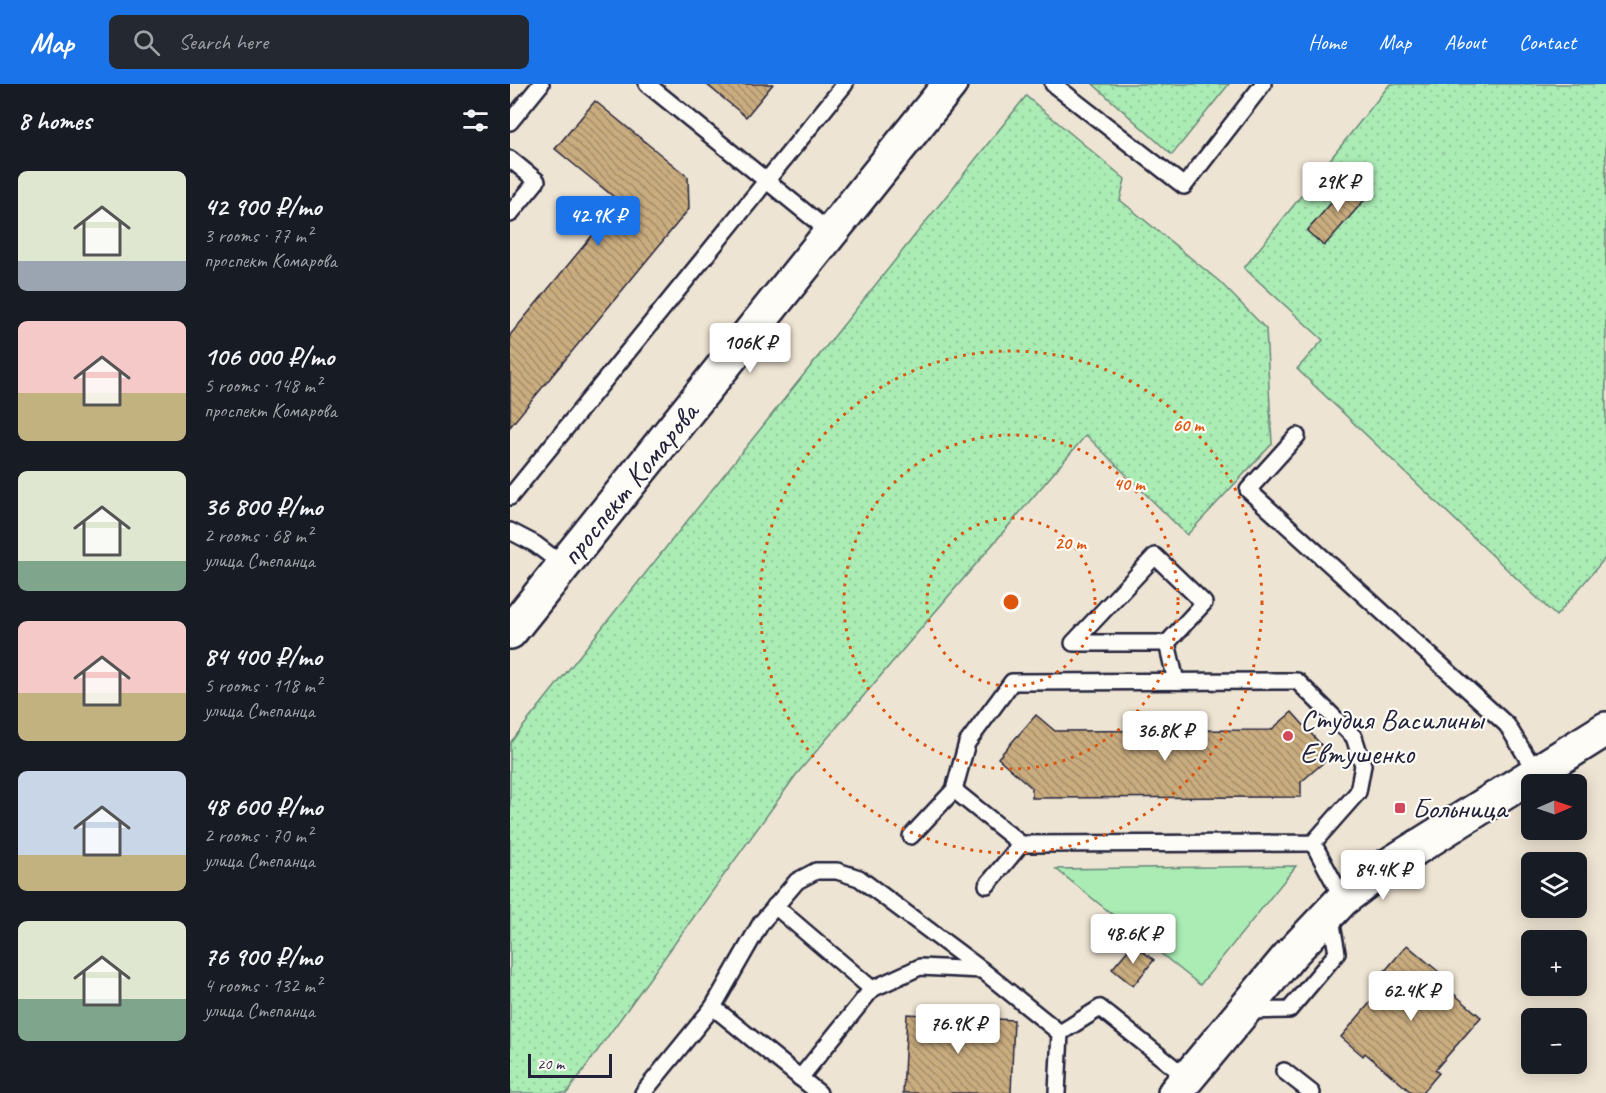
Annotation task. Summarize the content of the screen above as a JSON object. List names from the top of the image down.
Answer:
{
  "streets": {
    "main road": ["проспект Комарова"]
  },
  "places": {
    "other": ["Студия Василины Евтушенко"],
    "transit": ["Больница"]
  },
  "scale_bar": "20 m",
  "north": "right",
  "page": {
    "header": "Map",
    "search": "Search here",
    "nav": [
      "Home",
      "Map",
      "About",
      "Contact"
    ],
    "heading": "8 homes",
    "list": [
      {
        "name": "42 900 ₽/mo",
        "note": "3 rooms · 77 m² · проспект Комарова"
      },
      {
        "name": "106 000 ₽/mo",
        "note": "5 rooms · 148 m² · проспект Комарова"
      },
      {
        "name": "36 800 ₽/mo",
        "note": "2 rooms · 68 m² · улица Степанца"
      },
      {
        "name": "84 400 ₽/mo",
        "note": "5 rooms · 118 m² · улица Степанца"
      },
      {
        "name": "48 600 ₽/mo",
        "note": "2 rooms · 70 m² · улица Степанца"
      },
      {
        "name": "76 900 ₽/mo",
        "note": "4 rooms · 132 m² · улица Степанца"
      }
    ],
    "price": [
      "29K ₽",
      "42.9K ₽",
      "106K ₽",
      "36.8K ₽",
      "84.4K ₽",
      "48.6K ₽",
      "62.4K ₽",
      "76.9K ₽"
    ],
    "map_buttons": ["+", "−"],
    "scale": "20 m"
  },
  "rings": ["60 m", "40 m", "20 m"]
}
